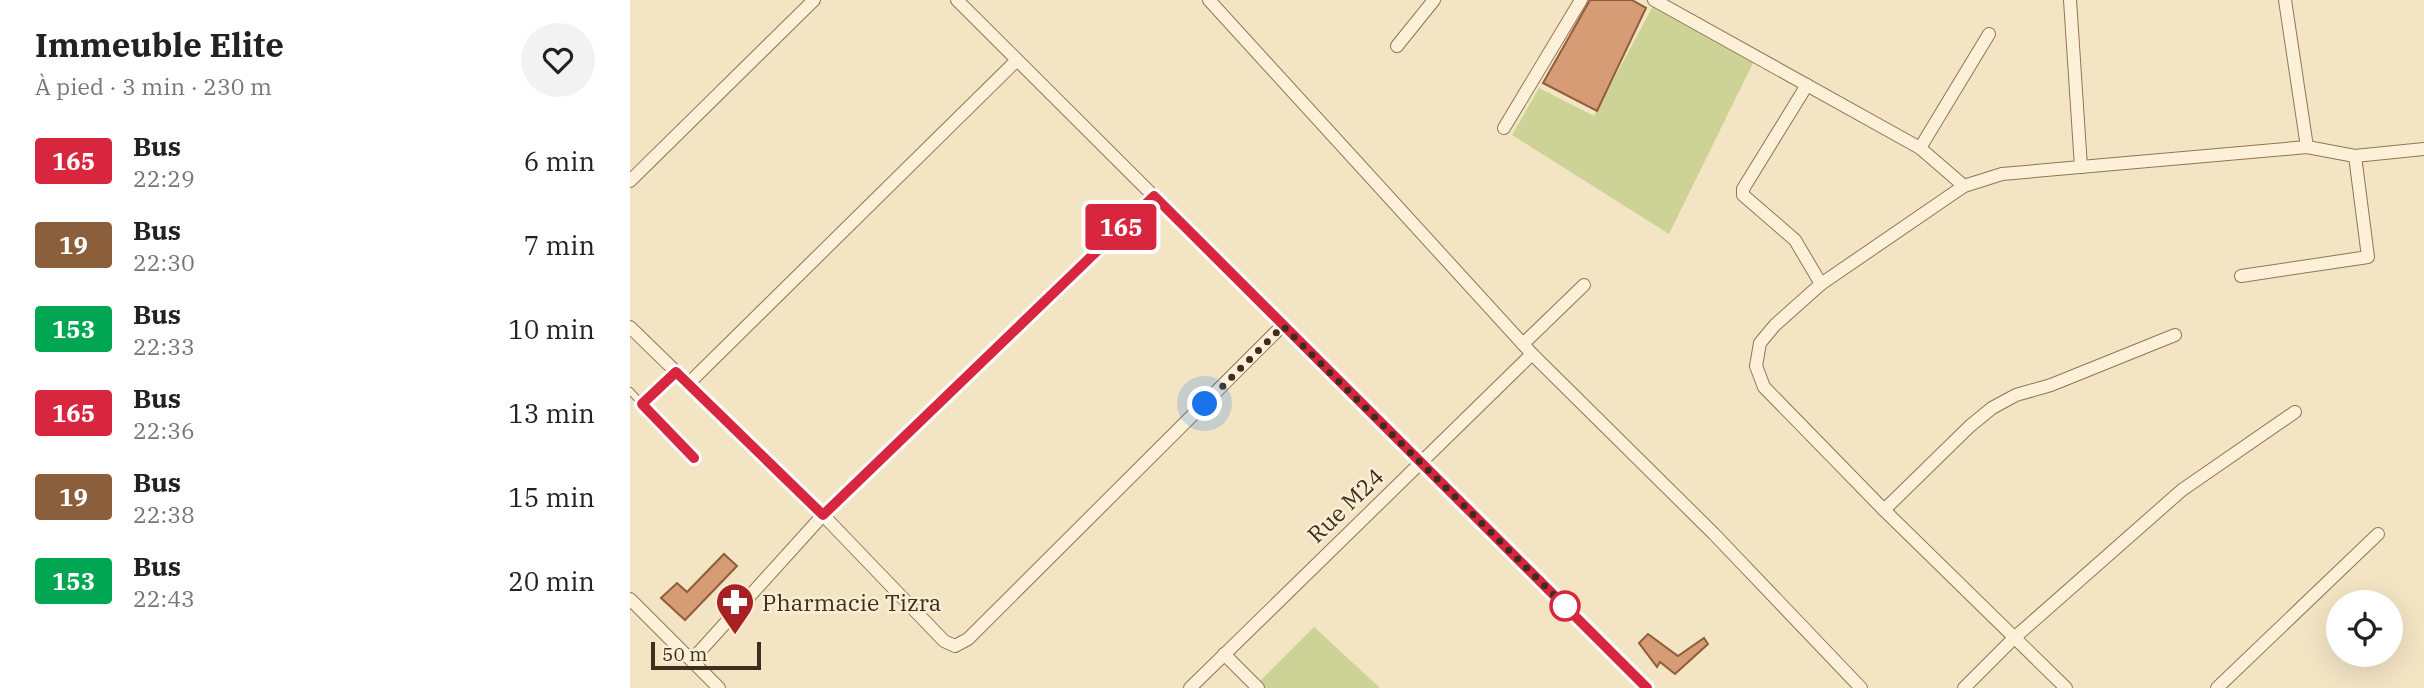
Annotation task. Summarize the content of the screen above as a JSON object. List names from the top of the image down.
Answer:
{
  "streets": {
    "street": ["Rue M24"]
  },
  "places": {
    "pharmacy": ["Pharmacie Tizra"]
  },
  "lines": ["bus line 165"],
  "scale_bar": "50 m",
  "page": {
    "heading": ["Immeuble Elite", "À pied · 3 min · 230 m"],
    "on_map": "165",
    "list": [
      {
        "mark": "165",
        "name": "Bus",
        "note": "22:29",
        "value": "6 min"
      },
      {
        "mark": "19",
        "name": "Bus",
        "note": "22:30",
        "value": "7 min"
      },
      {
        "mark": "153",
        "name": "Bus",
        "note": "22:33",
        "value": "10 min"
      },
      {
        "mark": "165",
        "name": "Bus",
        "note": "22:36",
        "value": "13 min"
      },
      {
        "mark": "19",
        "name": "Bus",
        "note": "22:38",
        "value": "15 min"
      },
      {
        "mark": "153",
        "name": "Bus",
        "note": "22:43",
        "value": "20 min"
      }
    ],
    "scale": "50 m"
  }
}
